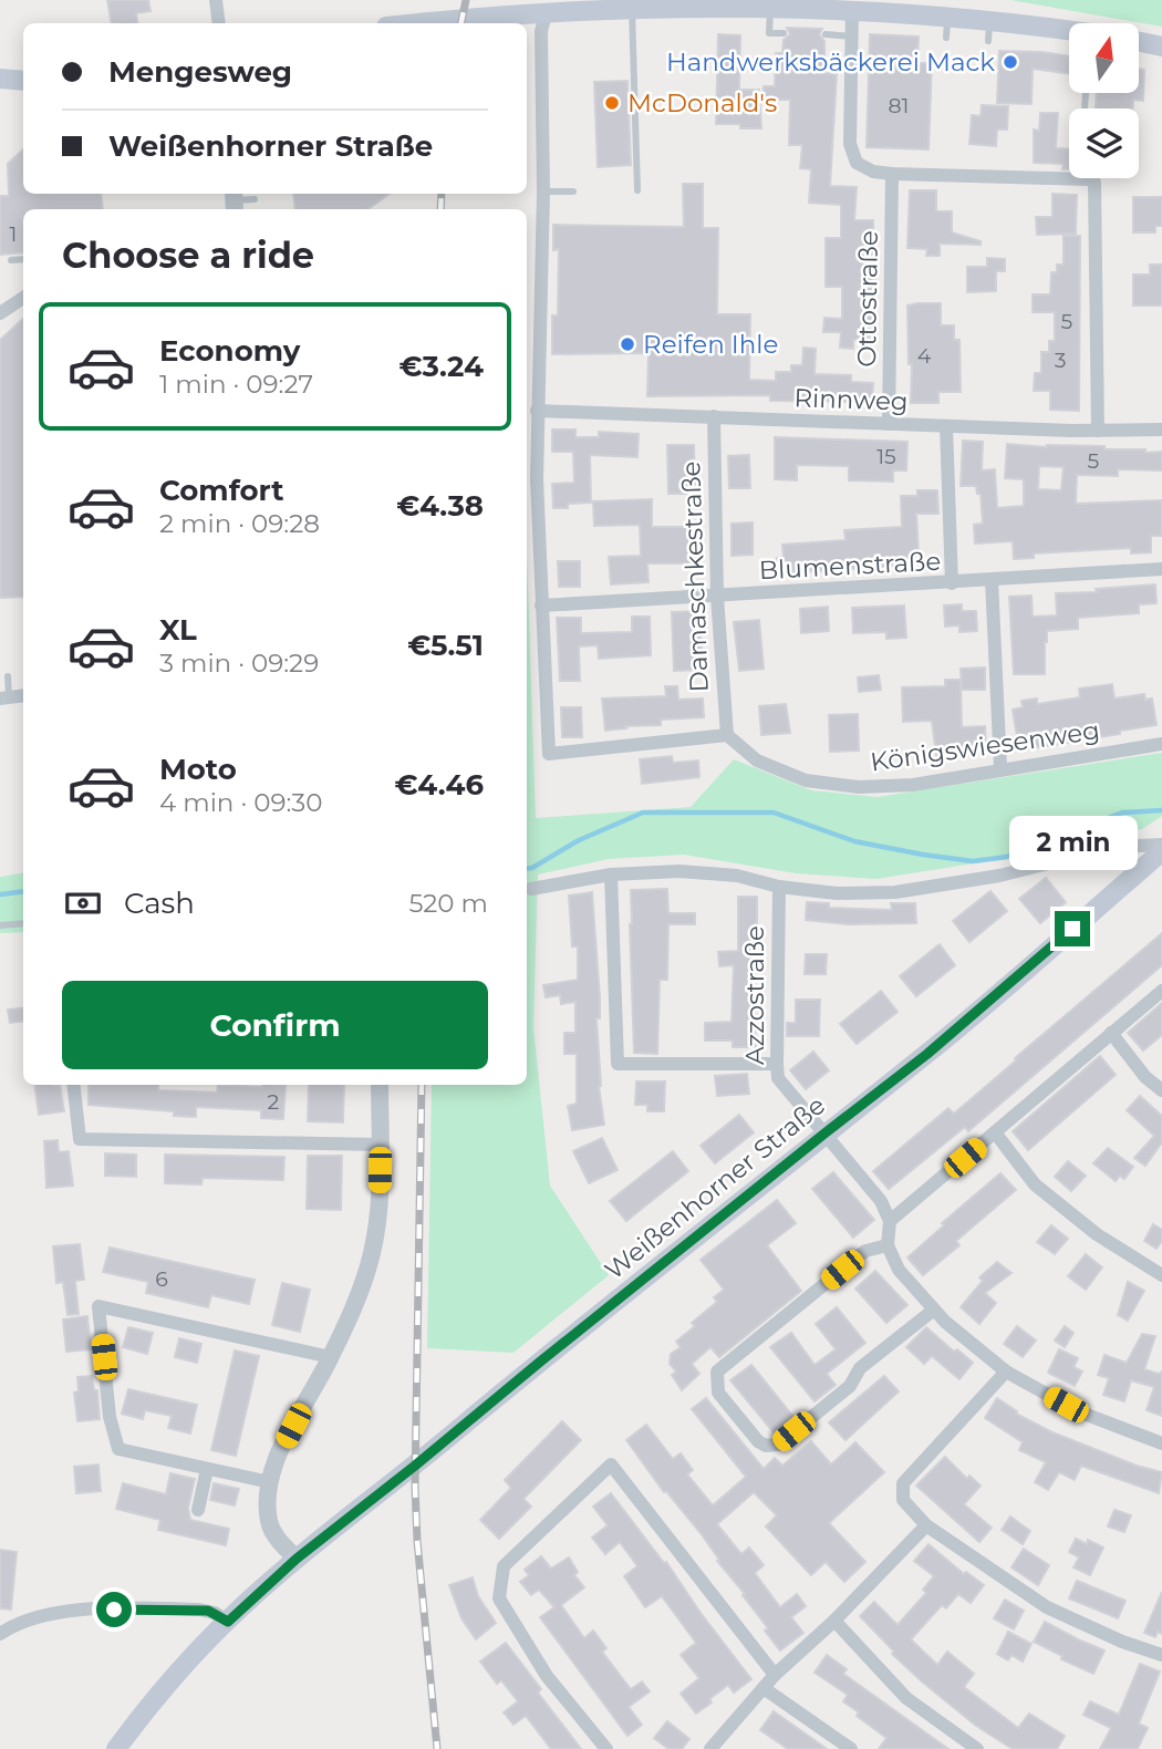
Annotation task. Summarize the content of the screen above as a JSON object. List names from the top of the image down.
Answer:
{
  "streets": {
    "main road": ["Weißenhorner Straße"],
    "street": [
      "Ottostraße",
      "Rinnweg",
      "Blumenstraße",
      "Damaschkestraße",
      "Königswiesenweg",
      "Azzostraße"
    ]
  },
  "crossings": [
    ["Ottostraße", "Rinnweg"],
    ["Rinnweg", "Damaschkestraße"],
    ["Blumenstraße", "Damaschkestraße"],
    ["Damaschkestraße", "Königswiesenweg"],
    ["Azzostraße", "Weißenhorner Straße"]
  ],
  "places": ["Handwerksbäckerei Mack", "McDonald's", "Reifen Ihle"],
  "house_numbers": [
    "81",
    "1",
    "5",
    "4",
    "3",
    "15",
    "5",
    "2",
    "6"
  ],
  "north": "top",
  "page": {
    "banner": ["Mengesweg", "Weißenhorner Straße"],
    "heading": "Choose a ride",
    "list": [
      {
        "name": "Economy",
        "note": "1 min · 09:27",
        "value": "€3.24"
      },
      {
        "name": "Comfort",
        "note": "2 min · 09:28",
        "value": "€4.38"
      },
      {
        "name": "XL",
        "note": "3 min · 09:29",
        "value": "€5.51"
      },
      {
        "name": "Moto",
        "note": "4 min · 09:30",
        "value": "€4.46"
      }
    ],
    "bubble": "2 min",
    "pay": ["Cash", "520 m"],
    "buttons": "Confirm"
  }
}
